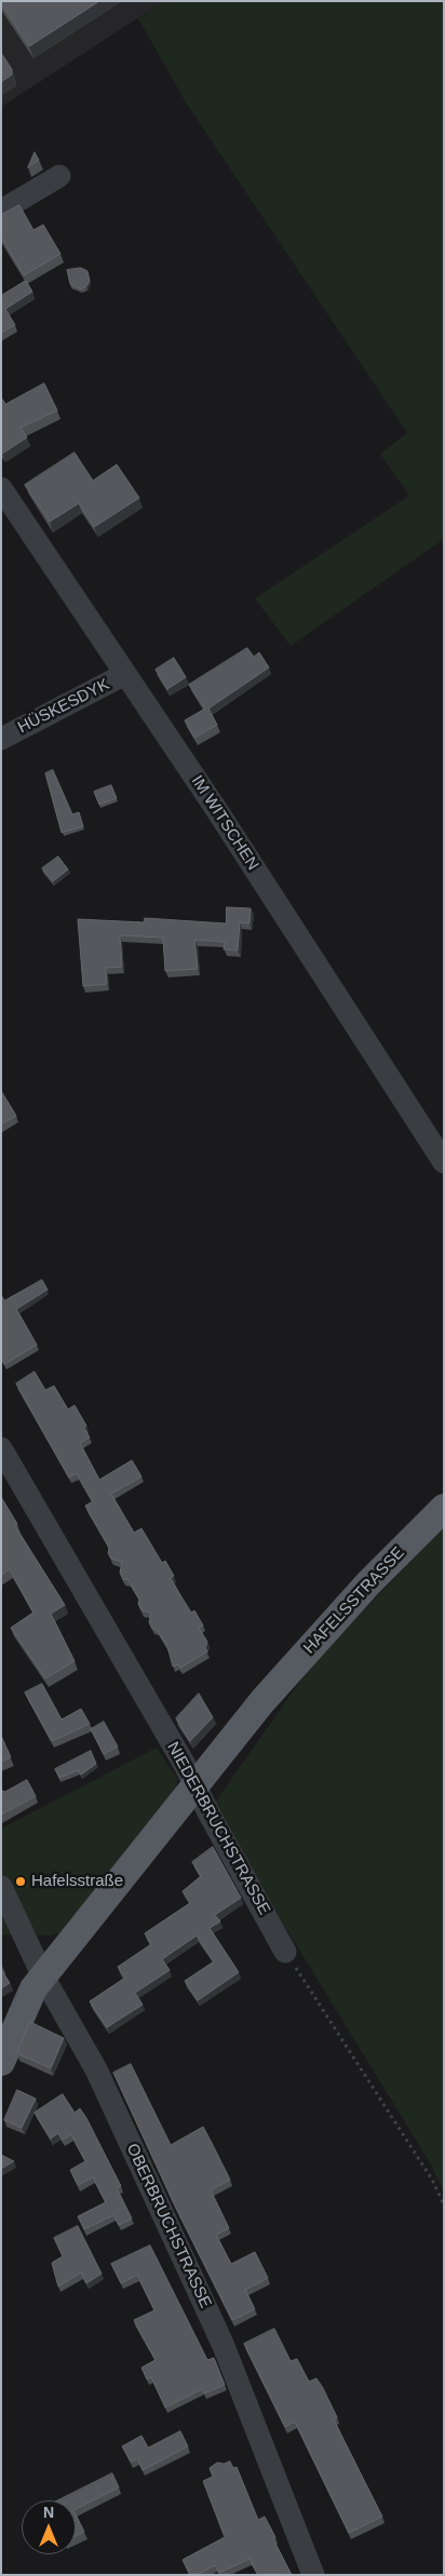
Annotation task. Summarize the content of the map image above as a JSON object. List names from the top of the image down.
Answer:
{
  "streets": {
    "main road": ["HAFELSSTRASSE"],
    "street": [
      "HÜSKESDYK",
      "IM WITSCHEN",
      "NIEDERBRUCHSTRASSE",
      "OBERBRUCHSTRASSE"
    ]
  },
  "crossings": [
    ["HÜSKESDYK", "IM WITSCHEN"],
    ["HAFELSSTRASSE", "NIEDERBRUCHSTRASSE"],
    ["HAFELSSTRASSE", "OBERBRUCHSTRASSE"]
  ],
  "places": ["Hafelsstraße"],
  "north": "top"
}
